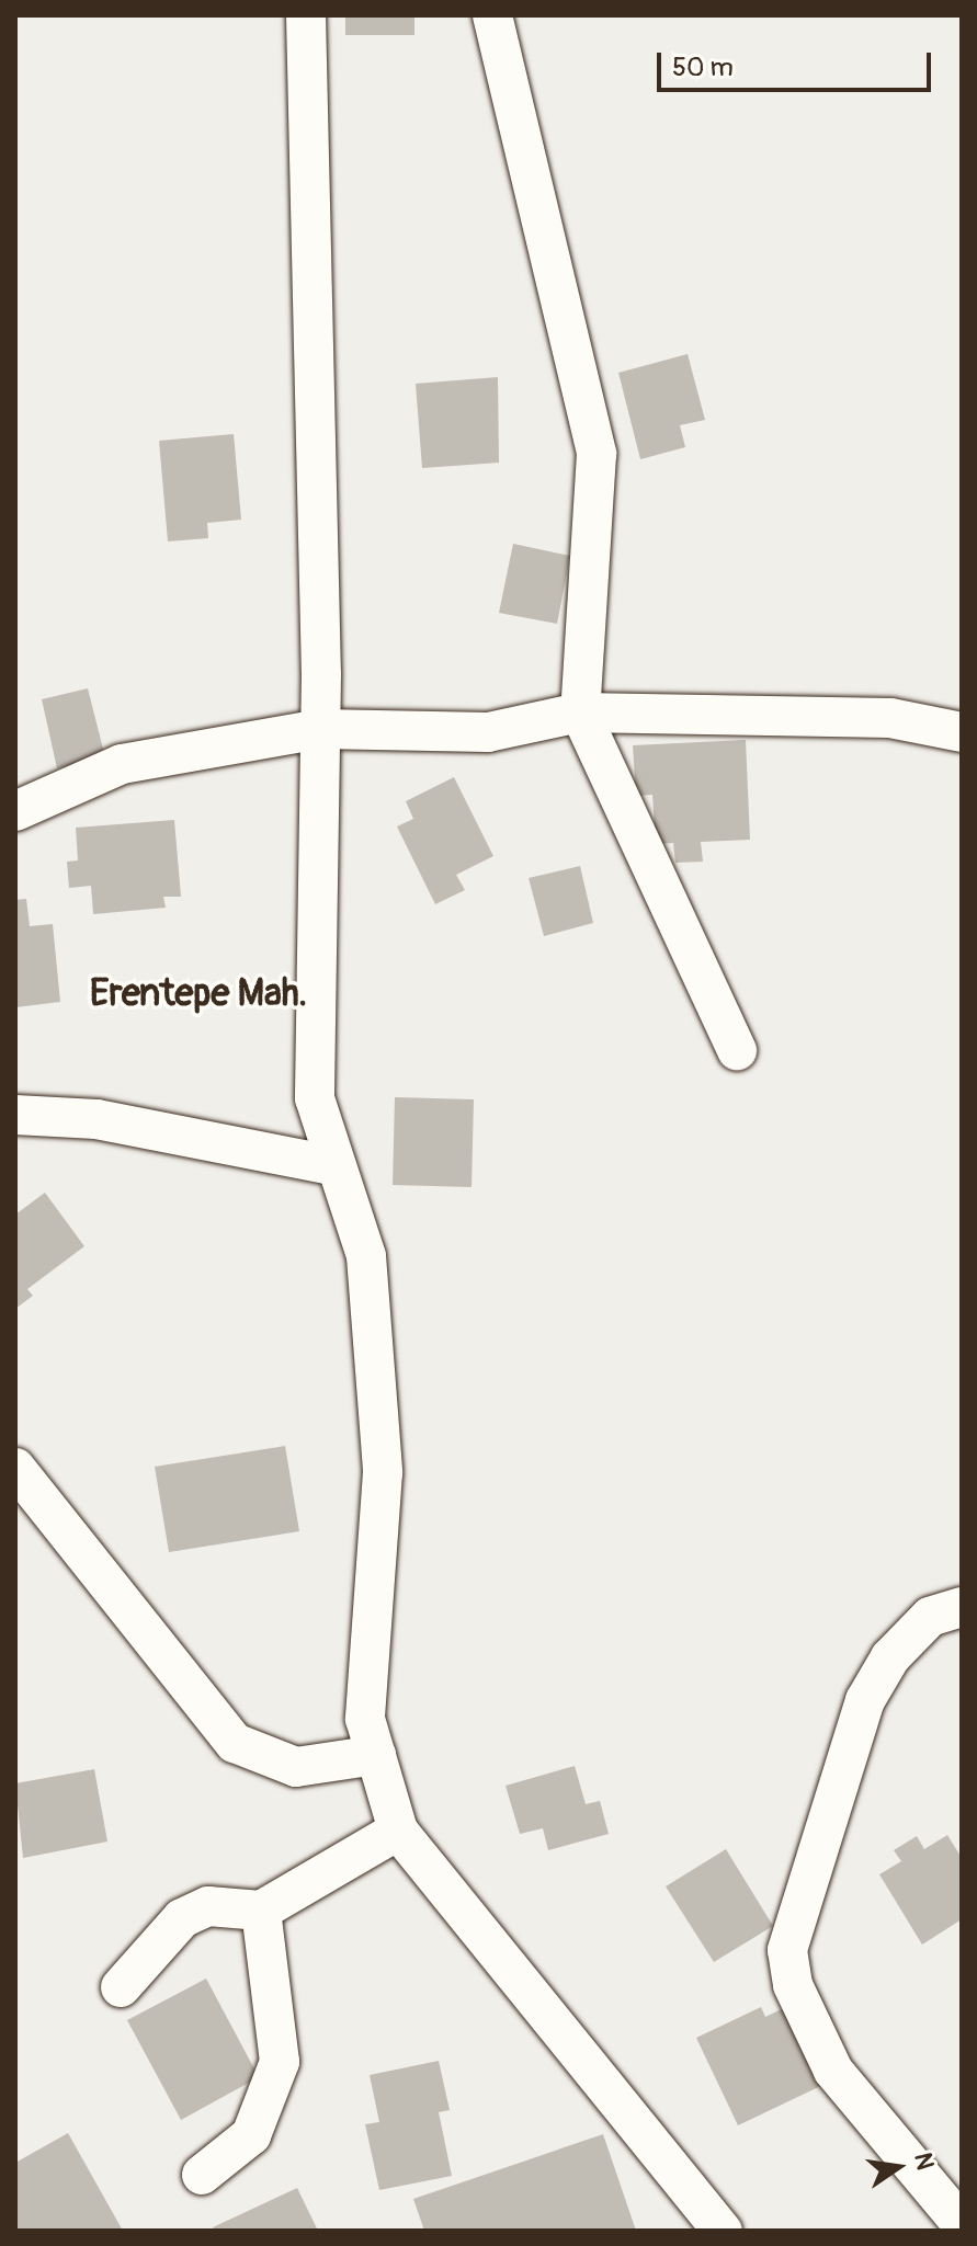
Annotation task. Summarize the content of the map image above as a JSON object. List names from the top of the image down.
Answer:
{
  "districts": ["Erentepe Mah."],
  "scale_bar": "50 m",
  "north": "right"
}
